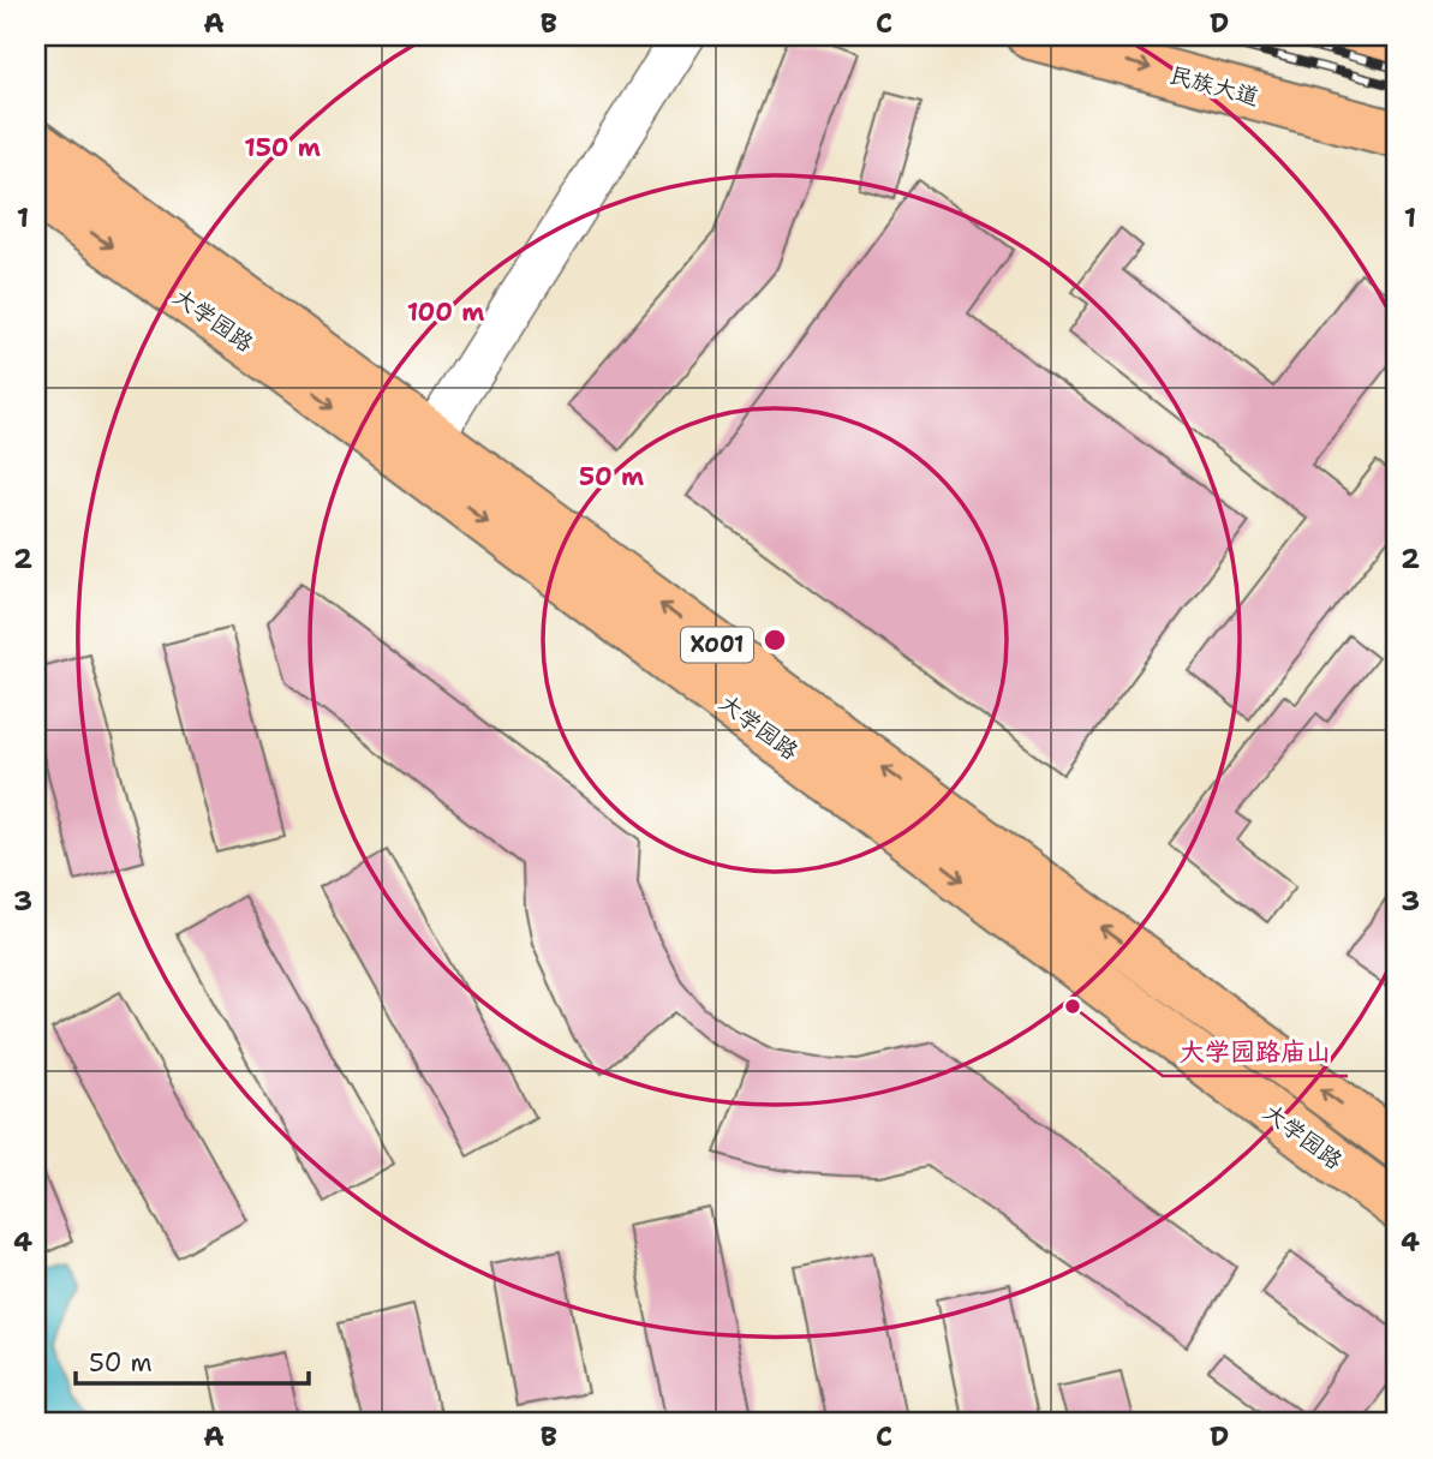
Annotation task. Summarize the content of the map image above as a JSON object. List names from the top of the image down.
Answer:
{
  "streets": {
    "main road": ["民族大道", "大学园路", "X001"]
  },
  "one_way": ["民族大道"],
  "places": ["大学园路庙山"],
  "scale_bar": "50 m",
  "grid": {
    "columns": [
      "A",
      "B",
      "C",
      "D"
    ],
    "rows": [
      "1",
      "2",
      "3",
      "4"
    ]
  },
  "rings": ["150 m", "100 m", "50 m"]
}
